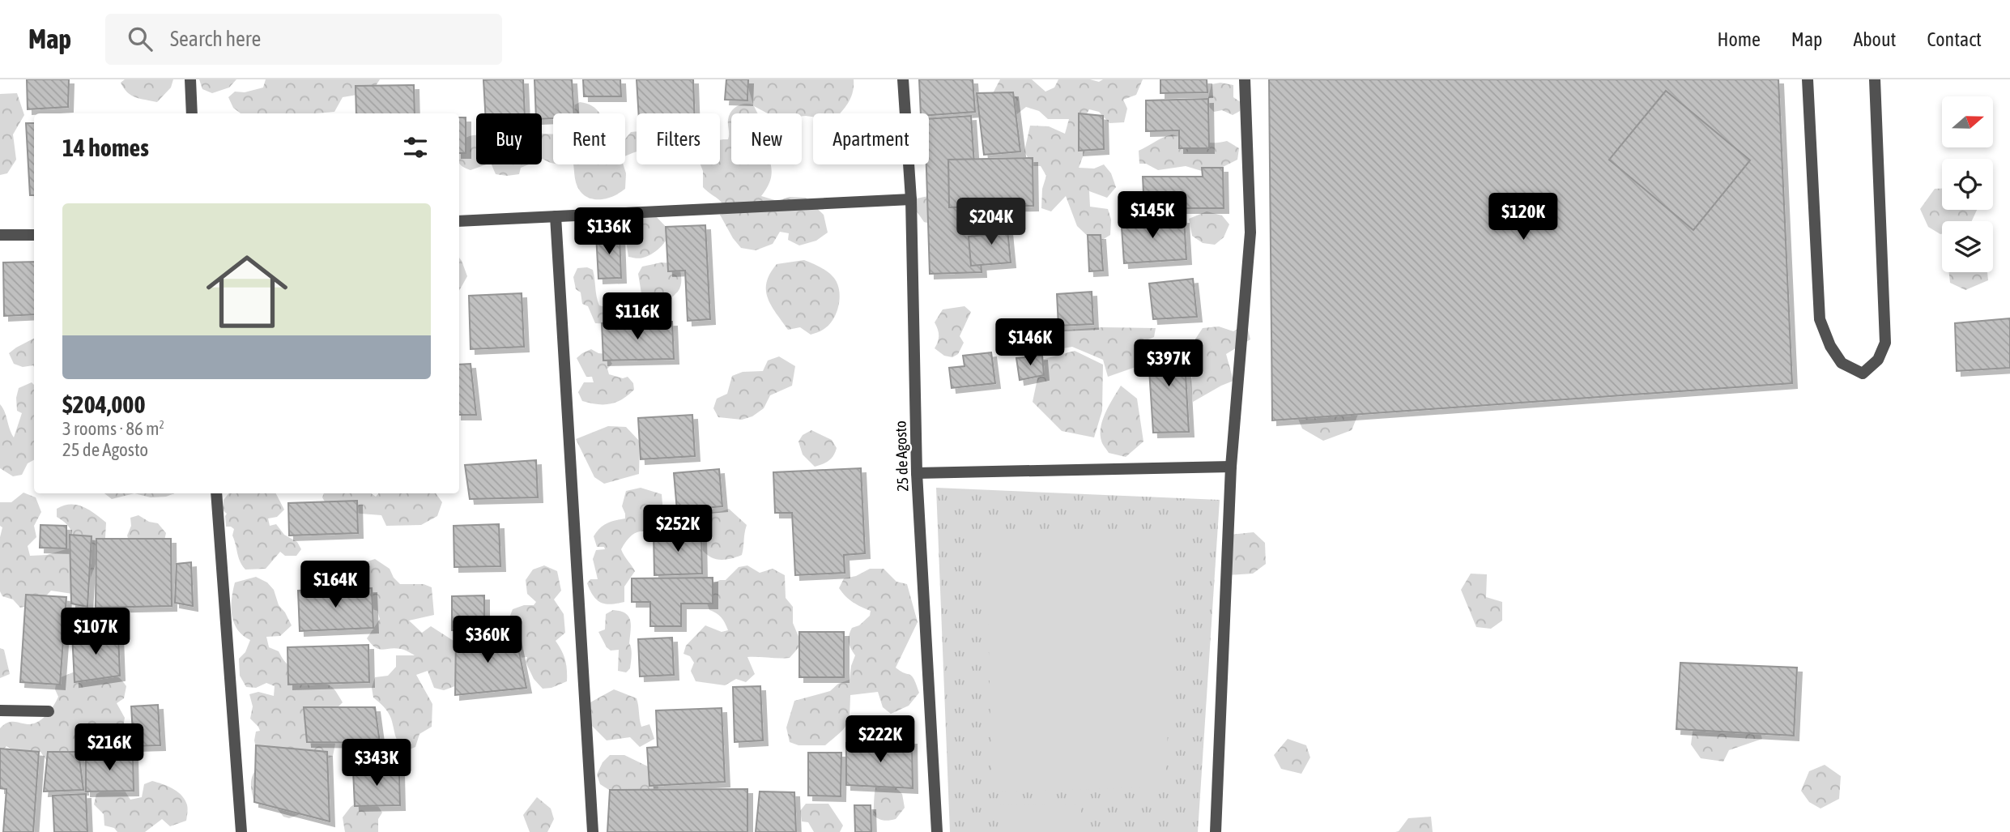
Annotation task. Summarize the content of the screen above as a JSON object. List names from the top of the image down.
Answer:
{
  "streets": {
    "street": ["25 de Agosto"]
  },
  "north": "right",
  "page": {
    "header": "Map",
    "search": "Search here",
    "nav": [
      "Home",
      "Map",
      "About",
      "Contact"
    ],
    "chip": [
      "Buy",
      "Rent",
      "Filters",
      "New",
      "Apartment"
    ],
    "heading": "14 homes",
    "list": [
      {
        "name": "$204,000",
        "note": "3 rooms · 86 m² · 25 de Agosto"
      }
    ],
    "price": [
      "$145K",
      "$120K",
      "$204K",
      "$136K",
      "$116K",
      "$146K",
      "$397K",
      "$252K",
      "$164K",
      "$107K",
      "$360K",
      "$222K",
      "$216K",
      "$343K"
    ]
  }
}
